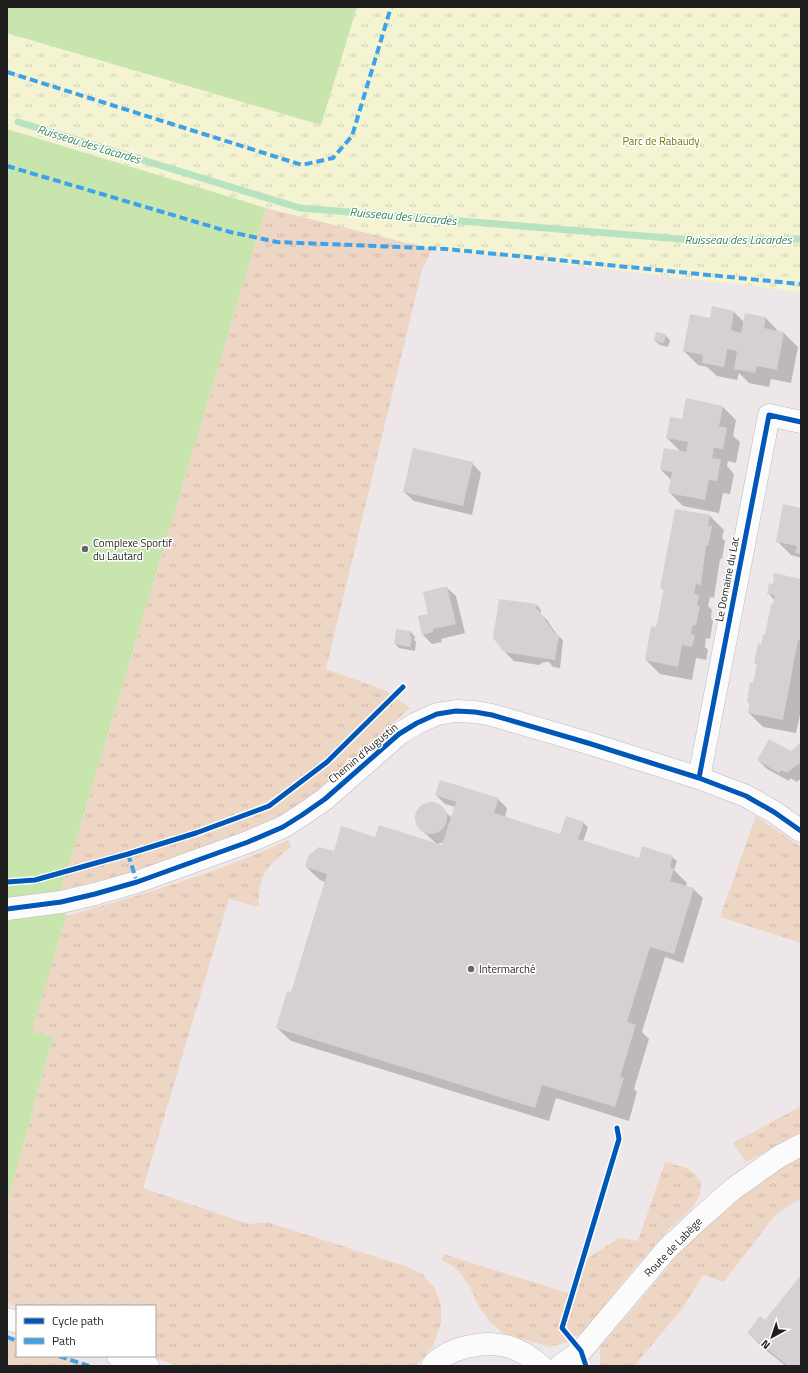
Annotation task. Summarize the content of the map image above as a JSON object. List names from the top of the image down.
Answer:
{
  "streets": {
    "street": ["Le Domaine du Lac", "Chemin d'Augustin", "Route de Labège"]
  },
  "crossings": [
    ["Le Domaine du Lac", "Chemin d'Augustin"]
  ],
  "water": ["Ruisseau des Lacardes"],
  "parks": ["Parc de Rabaudy"],
  "places": ["Complexe Sportif du Lautard", "Intermarché"],
  "legend": ["Cycle path", "Path"],
  "north": "bottom left"
}
